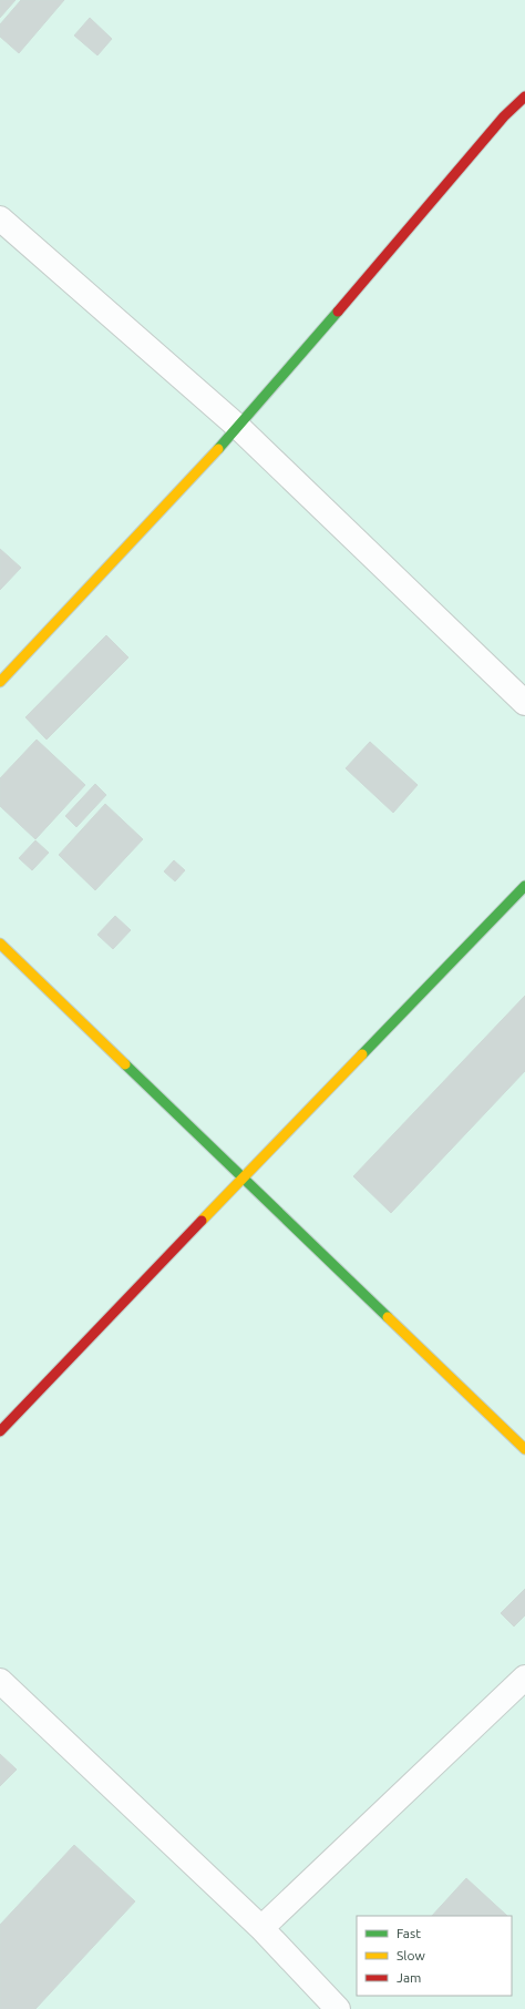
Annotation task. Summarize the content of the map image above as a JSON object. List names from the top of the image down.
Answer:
{
  "legend": ["Fast", "Slow", "Jam"]
}
